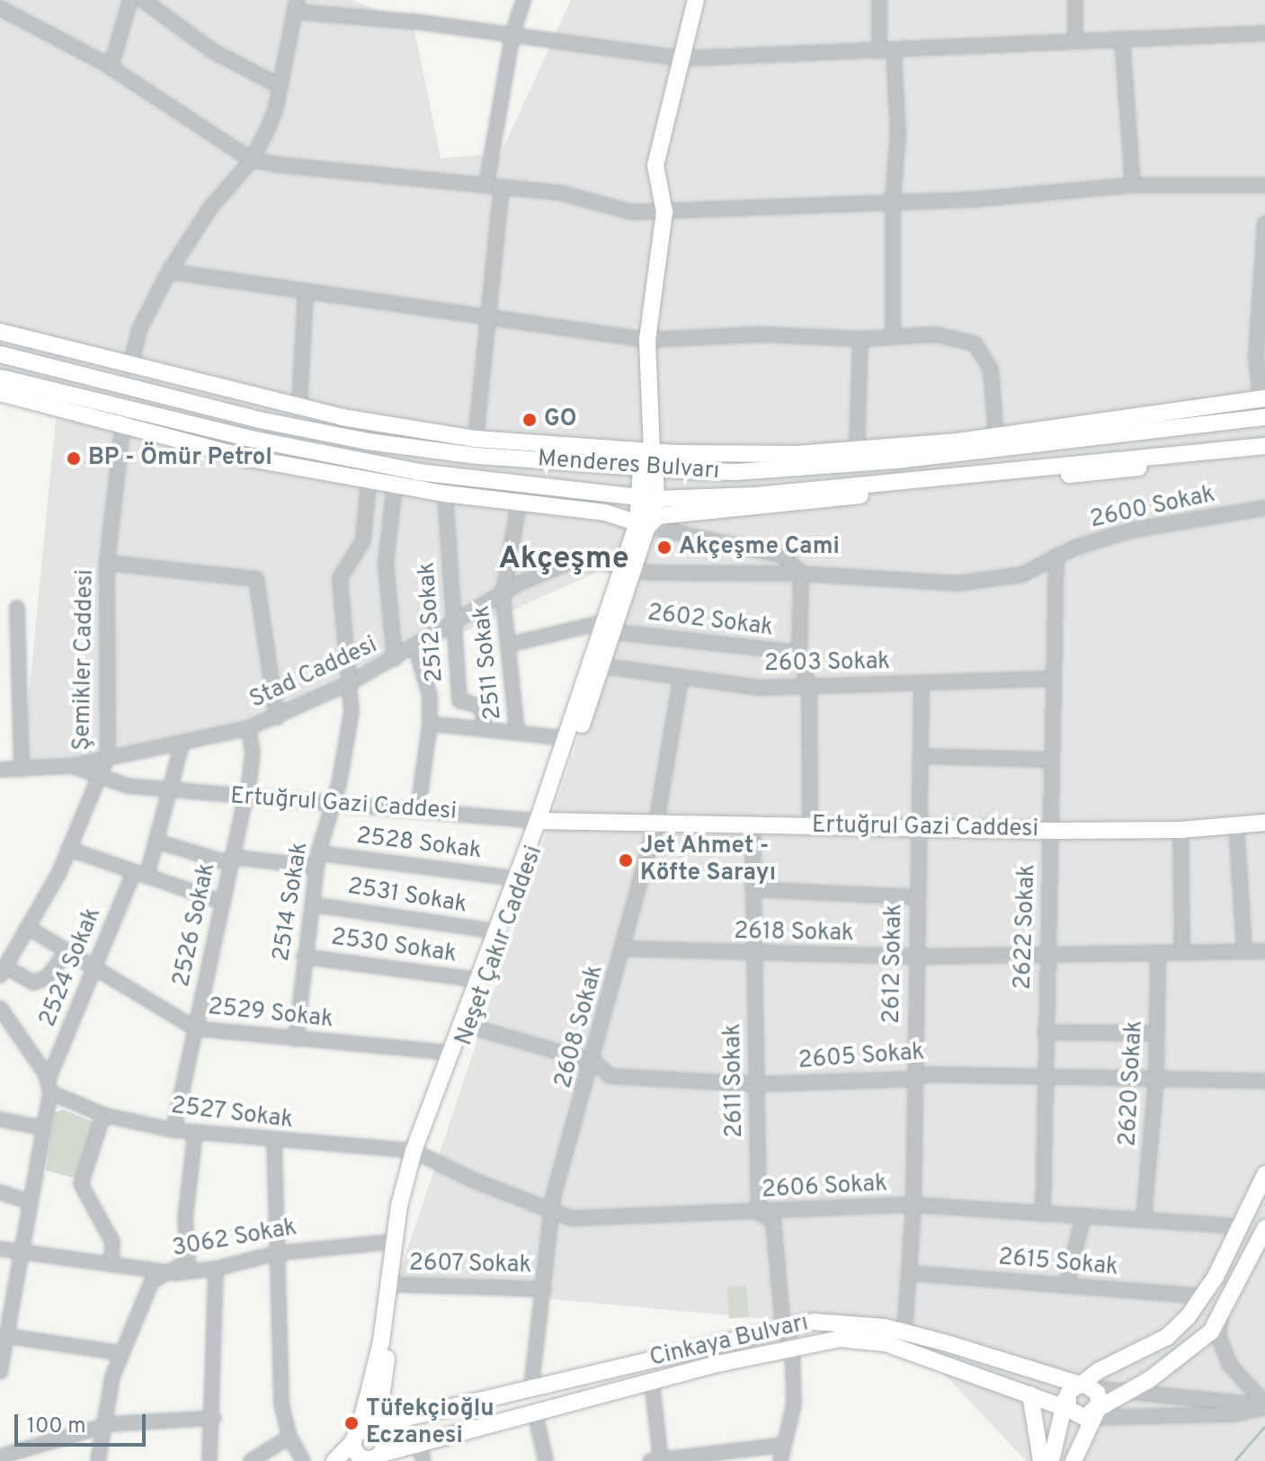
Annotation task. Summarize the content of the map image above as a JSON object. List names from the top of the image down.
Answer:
{
  "streets": {
    "main road": [
      "Menderes Bulvarı",
      "Ertuğrul Gazi Caddesi",
      "Neşet Çakır Caddesi",
      "Cinkaya Bulvarı"
    ],
    "street": [
      "2600 Sokak",
      "2602 Sokak",
      "2512 Sokak",
      "Şemikler Caddesi",
      "2511 Sokak",
      "2603 Sokak",
      "Stad Caddesi",
      "2528 Sokak",
      "2531 Sokak",
      "2514 Sokak",
      "2526 Sokak",
      "2622 Sokak",
      "2618 Sokak",
      "2530 Sokak",
      "2612 Sokak",
      "2524 Sokak",
      "2529 Sokak",
      "2608 Sokak",
      "2605 Sokak",
      "2611 Sokak",
      "2620 Sokak",
      "2527 Sokak",
      "2606 Sokak",
      "3062 Sokak",
      "2615 Sokak",
      "2607 Sokak"
    ]
  },
  "crossings": [
    ["Menderes Bulvarı", "Şemikler Caddesi"],
    ["Menderes Bulvarı", "Neşet Çakır Caddesi"],
    ["2600 Sokak", "Stad Caddesi"],
    ["2600 Sokak", "2622 Sokak"],
    ["2600 Sokak", "Neşet Çakır Caddesi"],
    ["2602 Sokak", "2511 Sokak"],
    ["2602 Sokak", "Neşet Çakır Caddesi"],
    ["2512 Sokak", "Stad Caddesi"],
    ["Şemikler Caddesi", "Stad Caddesi"],
    ["Şemikler Caddesi", "Ertuğrul Gazi Caddesi"],
    ["Şemikler Caddesi", "2529 Sokak"],
    ["2511 Sokak", "Stad Caddesi"],
    ["2603 Sokak", "2622 Sokak"],
    ["2603 Sokak", "Neşet Çakır Caddesi"],
    ["2603 Sokak", "2612 Sokak"],
    ["2603 Sokak", "2608 Sokak"],
    ["Stad Caddesi", "Ertuğrul Gazi Caddesi"],
    ["Stad Caddesi", "2514 Sokak"],
    ["Stad Caddesi", "2526 Sokak"],
    ["Stad Caddesi", "Neşet Çakır Caddesi"],
    ["Stad Caddesi", "2524 Sokak"],
    ["Ertuğrul Gazi Caddesi", "2514 Sokak"],
    ["Ertuğrul Gazi Caddesi", "2526 Sokak"],
    ["Ertuğrul Gazi Caddesi", "2622 Sokak"],
    ["Ertuğrul Gazi Caddesi", "Neşet Çakır Caddesi"],
    ["Ertuğrul Gazi Caddesi", "2612 Sokak"],
    ["Ertuğrul Gazi Caddesi", "2524 Sokak"],
    ["Ertuğrul Gazi Caddesi", "2608 Sokak"],
    ["Ertuğrul Gazi Caddesi", "2611 Sokak"],
    ["2528 Sokak", "2514 Sokak"],
    ["2528 Sokak", "2526 Sokak"],
    ["2528 Sokak", "Neşet Çakır Caddesi"],
    ["2528 Sokak", "2524 Sokak"],
    ["2531 Sokak", "2514 Sokak"],
    ["2531 Sokak", "Neşet Çakır Caddesi"],
    ["2514 Sokak", "2530 Sokak"],
    ["2514 Sokak", "2529 Sokak"],
    ["2526 Sokak", "2529 Sokak"],
    ["2526 Sokak", "2527 Sokak"],
    ["2622 Sokak", "2618 Sokak"],
    ["2622 Sokak", "2605 Sokak"],
    ["2622 Sokak", "2606 Sokak"],
    ["2618 Sokak", "2612 Sokak"],
    ["2618 Sokak", "2608 Sokak"],
    ["2618 Sokak", "2611 Sokak"],
    ["2618 Sokak", "2620 Sokak"],
    ["Neşet Çakır Caddesi", "2530 Sokak"],
    ["Neşet Çakır Caddesi", "2529 Sokak"],
    ["Neşet Çakır Caddesi", "2605 Sokak"],
    ["Neşet Çakır Caddesi", "2527 Sokak"],
    ["Neşet Çakır Caddesi", "2606 Sokak"],
    ["Neşet Çakır Caddesi", "3062 Sokak"],
    ["Neşet Çakır Caddesi", "2607 Sokak"],
    ["Neşet Çakır Caddesi", "Cinkaya Bulvarı"],
    ["2612 Sokak", "2605 Sokak"],
    ["2612 Sokak", "2606 Sokak"],
    ["2612 Sokak", "2615 Sokak"],
    ["2612 Sokak", "Cinkaya Bulvarı"],
    ["2524 Sokak", "2529 Sokak"],
    ["2524 Sokak", "2527 Sokak"],
    ["2608 Sokak", "2605 Sokak"],
    ["2608 Sokak", "2606 Sokak"],
    ["2608 Sokak", "2607 Sokak"],
    ["2608 Sokak", "Cinkaya Bulvarı"],
    ["2605 Sokak", "2611 Sokak"],
    ["2605 Sokak", "2620 Sokak"],
    ["2611 Sokak", "2606 Sokak"],
    ["2611 Sokak", "Cinkaya Bulvarı"],
    ["2620 Sokak", "2606 Sokak"],
    ["2527 Sokak", "2606 Sokak"]
  ],
  "districts": ["Akçeşme"],
  "places": [
    "GO",
    "BP - Ömür Petrol",
    "Akçeşme Cami",
    "Jet Ahmet - Köfte Sarayı",
    "Tüfekçioğlu Eczanesi"
  ],
  "scale_bar": "100 m"
}
